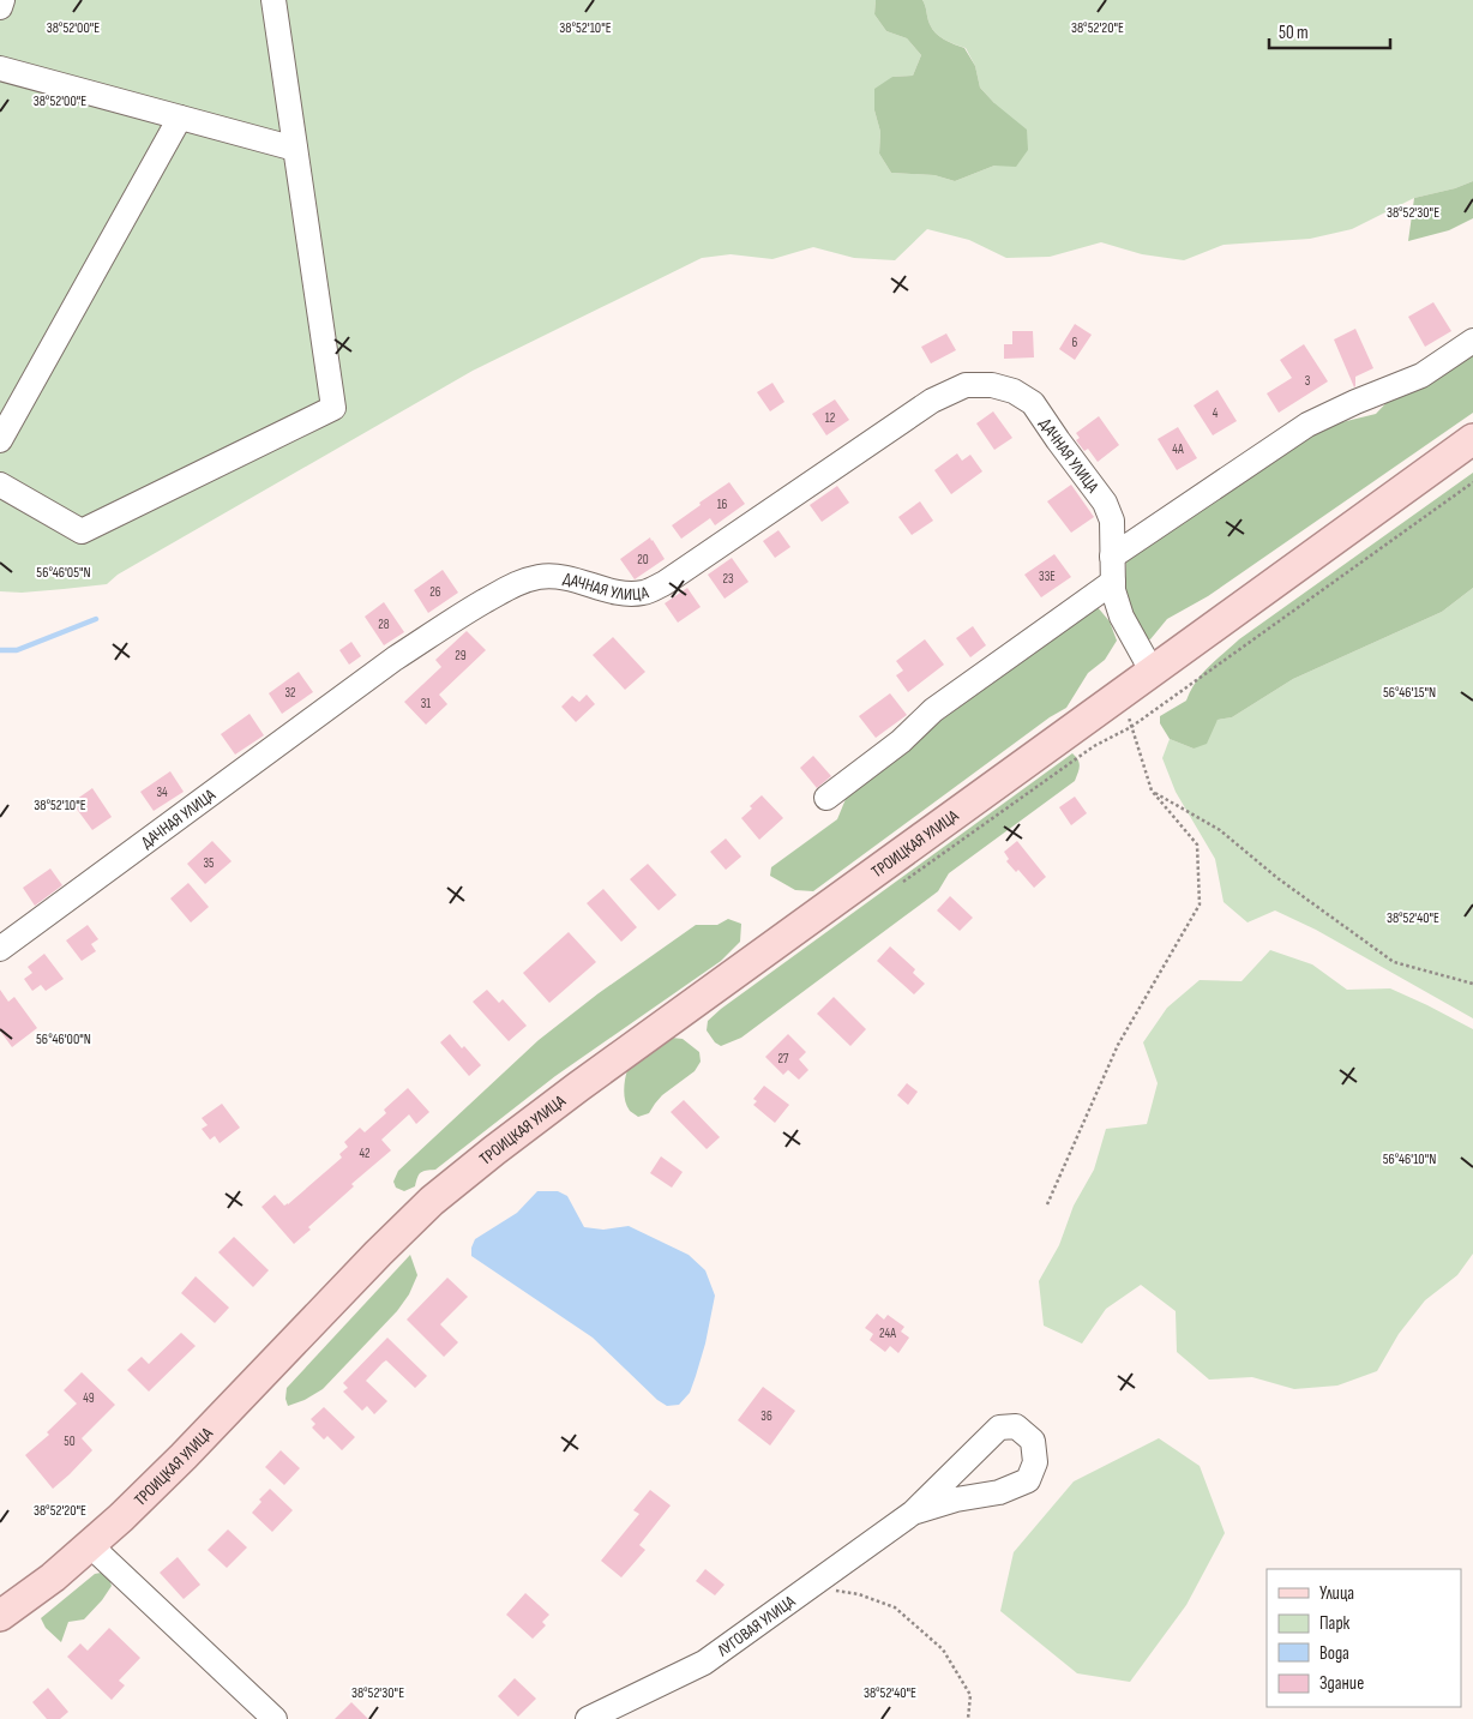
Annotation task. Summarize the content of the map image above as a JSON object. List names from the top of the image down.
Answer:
{
  "streets": {
    "main road": ["ТРОИЦКАЯ УЛИЦА"],
    "street": ["ДАЧНАЯ УЛИЦА", "ЛУГОВАЯ УЛИЦА"]
  },
  "crossings": [
    ["ДАЧНАЯ УЛИЦА", "ТРОИЦКАЯ УЛИЦА"]
  ],
  "house_numbers": [
    "6",
    "3",
    "4",
    "12",
    "4А",
    "16",
    "20",
    "33Е",
    "23",
    "26",
    "28",
    "29",
    "32",
    "31",
    "34",
    "35",
    "27",
    "42",
    "24А",
    "49",
    "36",
    "50"
  ],
  "legend": [
    "Улица",
    "Парк",
    "Вода",
    "Здание"
  ],
  "scale_bar": "50 m",
  "coordinates": [
    "38°52'00\"E",
    "38°52'10\"E",
    "38°52'20\"E",
    "38°52'30\"E",
    "56°46'05\"N",
    "56°46'15\"N",
    "38°52'40\"E",
    "56°46'00\"N",
    "56°46'10\"N"
  ]
}
